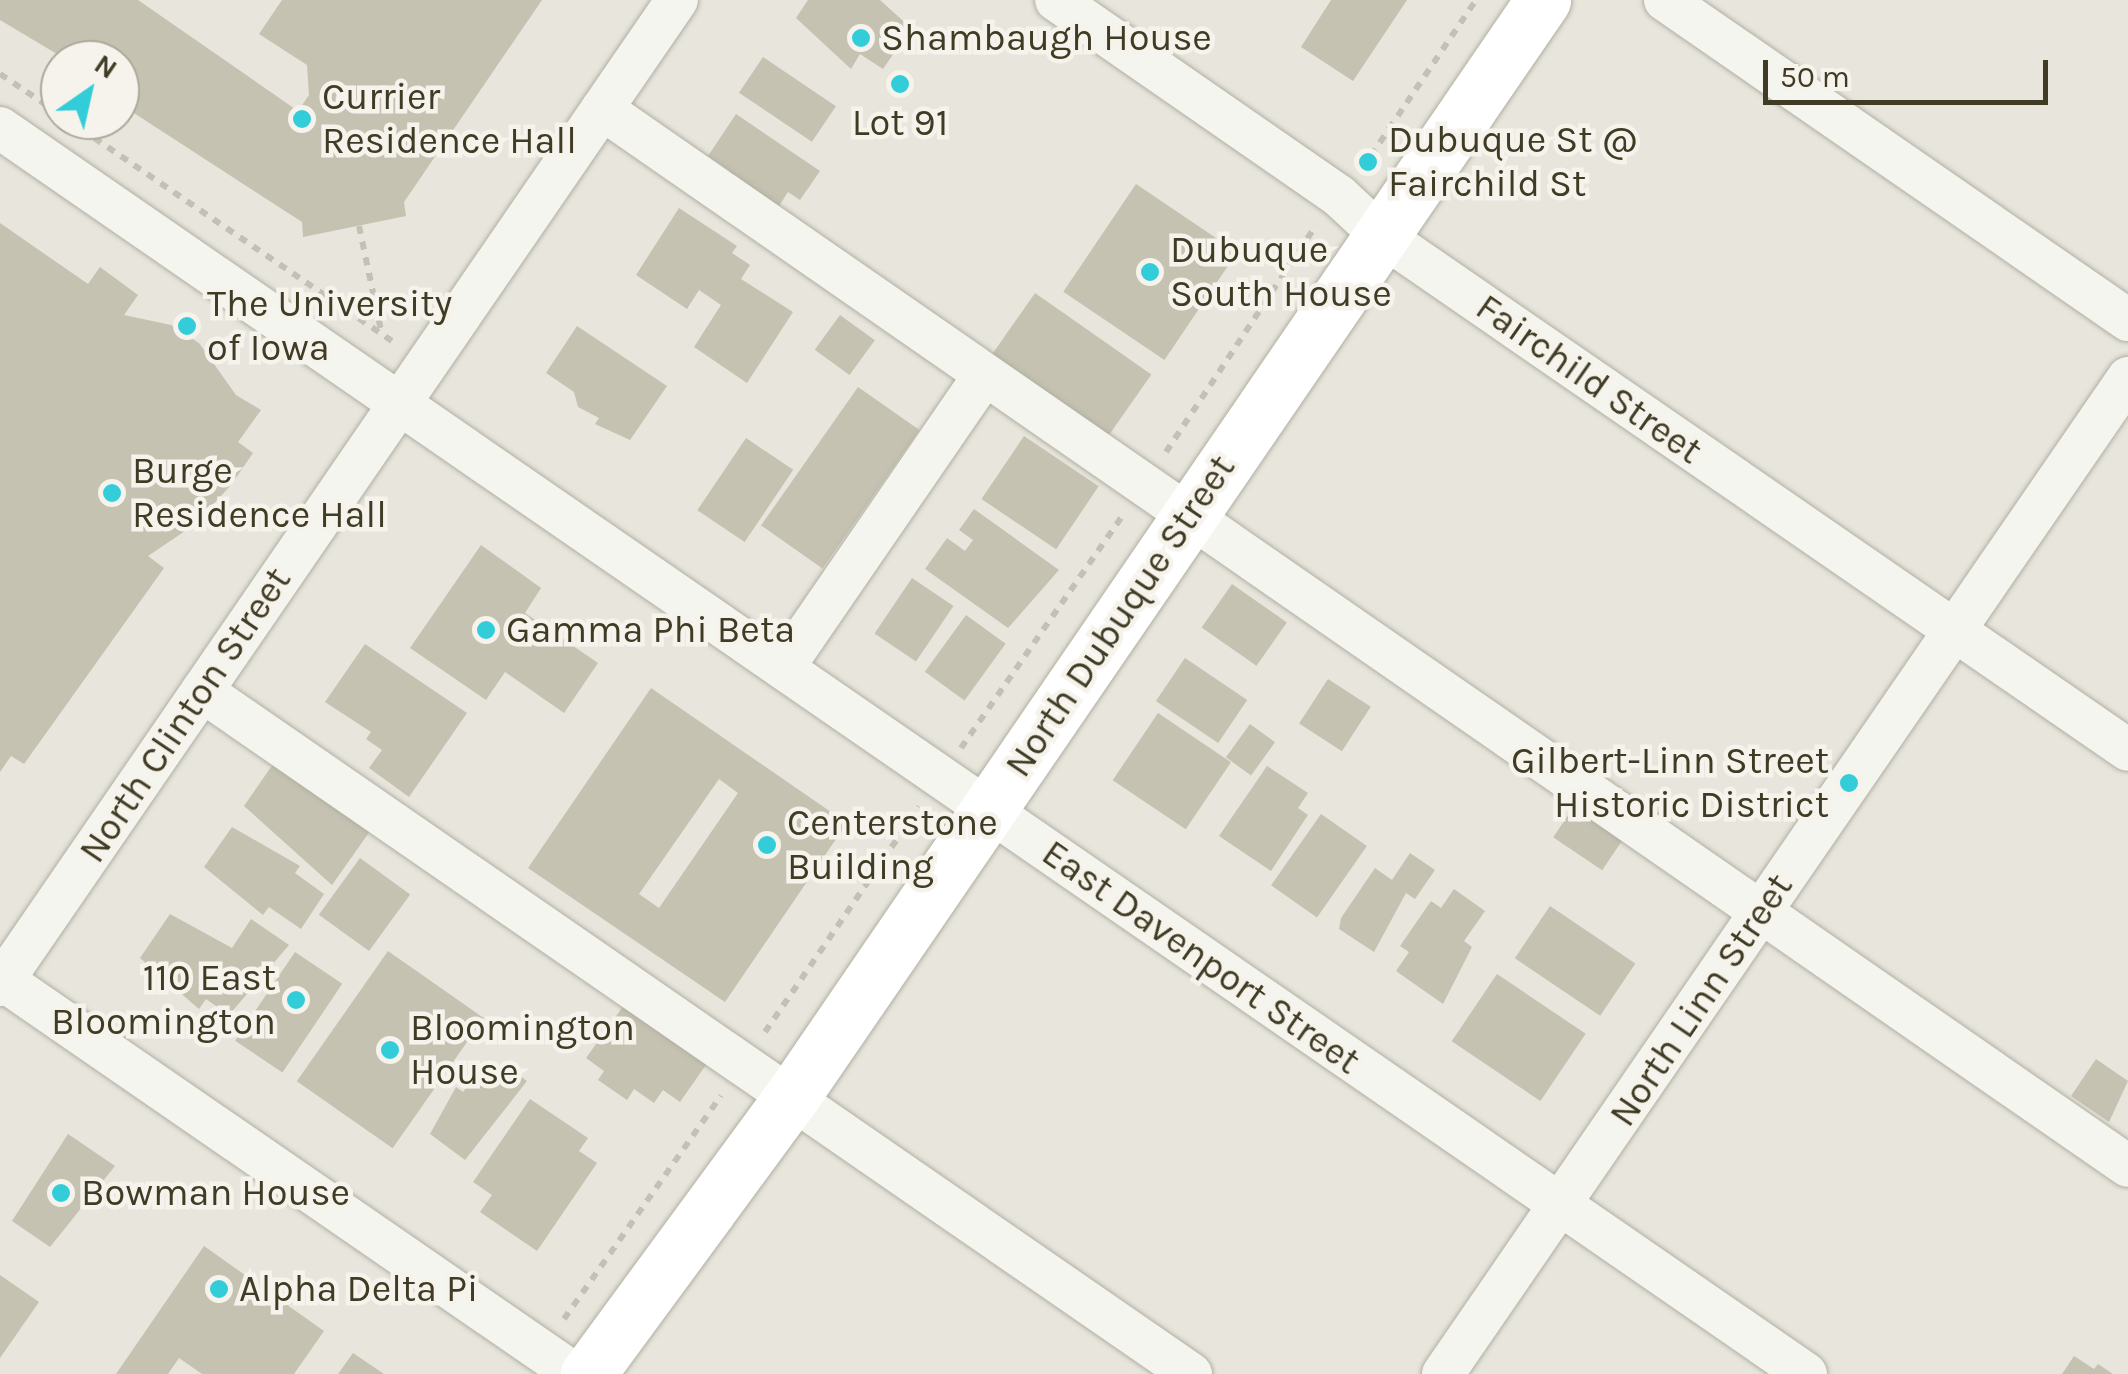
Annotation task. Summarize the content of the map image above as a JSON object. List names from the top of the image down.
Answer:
{
  "streets": {
    "main road": ["North Dubuque Street"],
    "street": [
      "Fairchild Street",
      "North Clinton Street",
      "East Davenport Street",
      "North Linn Street"
    ]
  },
  "crossings": [
    ["Fairchild Street", "North Dubuque Street"],
    ["Fairchild Street", "North Linn Street"],
    ["North Dubuque Street", "East Davenport Street"],
    ["North Clinton Street", "East Davenport Street"],
    ["East Davenport Street", "North Linn Street"]
  ],
  "places": [
    "Shambaugh House",
    "Lot 91",
    "Currier Residence Hall",
    "Dubuque St @ Fairchild St",
    "Dubuque South House",
    "The University of Iowa",
    "Burge Residence Hall",
    "Gamma Phi Beta",
    "Gilbert-Linn Street Historic District",
    "Centerstone Building",
    "110 East Bloomington",
    "Bloomington House",
    "Bowman House",
    "Alpha Delta Pi"
  ],
  "scale_bar": "50 m",
  "north": "top right"
}
